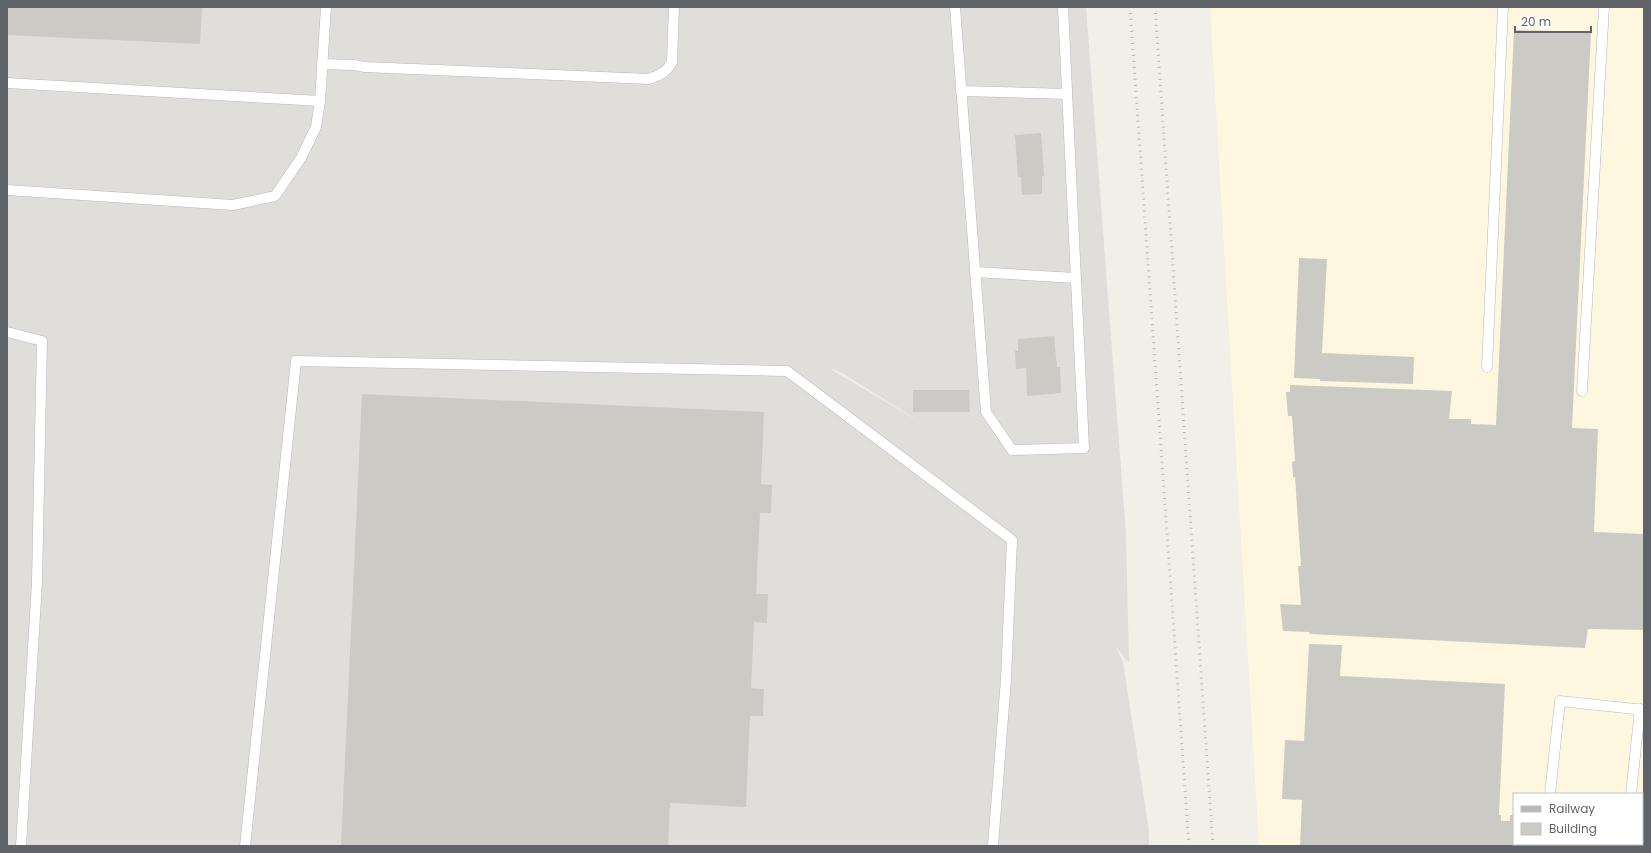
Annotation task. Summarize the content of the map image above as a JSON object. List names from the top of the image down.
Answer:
{
  "legend": ["Railway", "Building"],
  "scale_bar": "20 m"
}
